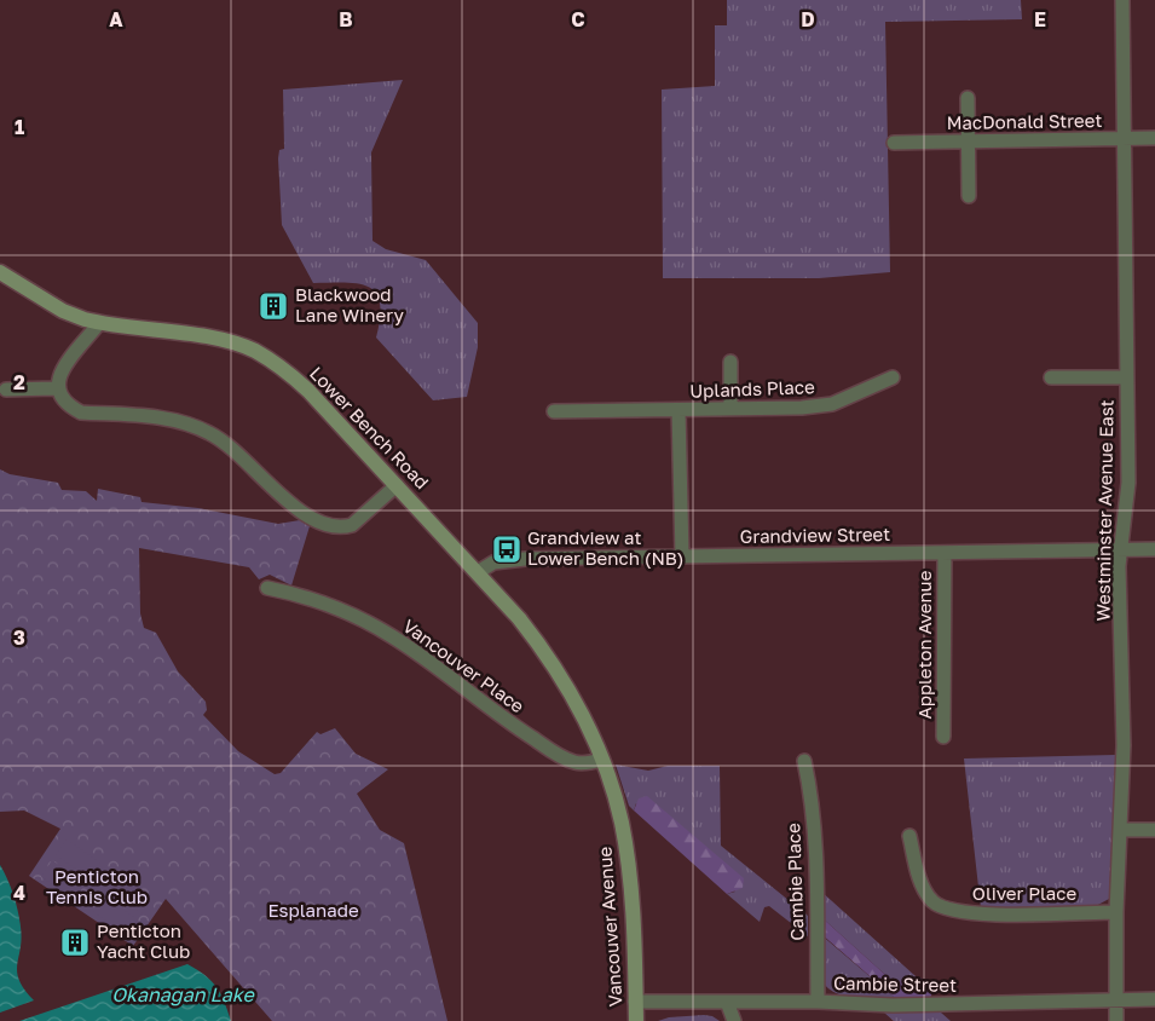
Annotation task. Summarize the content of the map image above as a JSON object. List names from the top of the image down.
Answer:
{
  "streets": {
    "street": [
      "MacDonald Street",
      "Uplands Place",
      "Lower Bench Road",
      "Westminster Avenue East",
      "Grandview Street",
      "Appleton Avenue",
      "Vancouver Place",
      "Cambie Place",
      "Oliver Place",
      "Vancouver Avenue",
      "Cambie Street"
    ]
  },
  "crossings": [
    ["MacDonald Street", "Westminster Avenue East"],
    ["Lower Bench Road", "Grandview Street"],
    ["Lower Bench Road", "Vancouver Place"],
    ["Lower Bench Road", "Vancouver Avenue"],
    ["Westminster Avenue East", "Grandview Street"],
    ["Westminster Avenue East", "Oliver Place"],
    ["Westminster Avenue East", "Cambie Street"],
    ["Grandview Street", "Appleton Avenue"],
    ["Vancouver Place", "Vancouver Avenue"],
    ["Cambie Place", "Cambie Street"],
    ["Vancouver Avenue", "Cambie Street"]
  ],
  "water": ["Okanagan Lake"],
  "parks": ["Penticton Tennis Club", "Esplanade"],
  "places": {
    "building": ["Blackwood Lane Winery", "Penticton Yacht Club"],
    "bus stop": ["Grandview at Lower Bench (NB)"]
  },
  "grid": {
    "columns": [
      "A",
      "B",
      "C",
      "D",
      "E"
    ],
    "rows": [
      "1",
      "2",
      "3",
      "4"
    ]
  }
}
